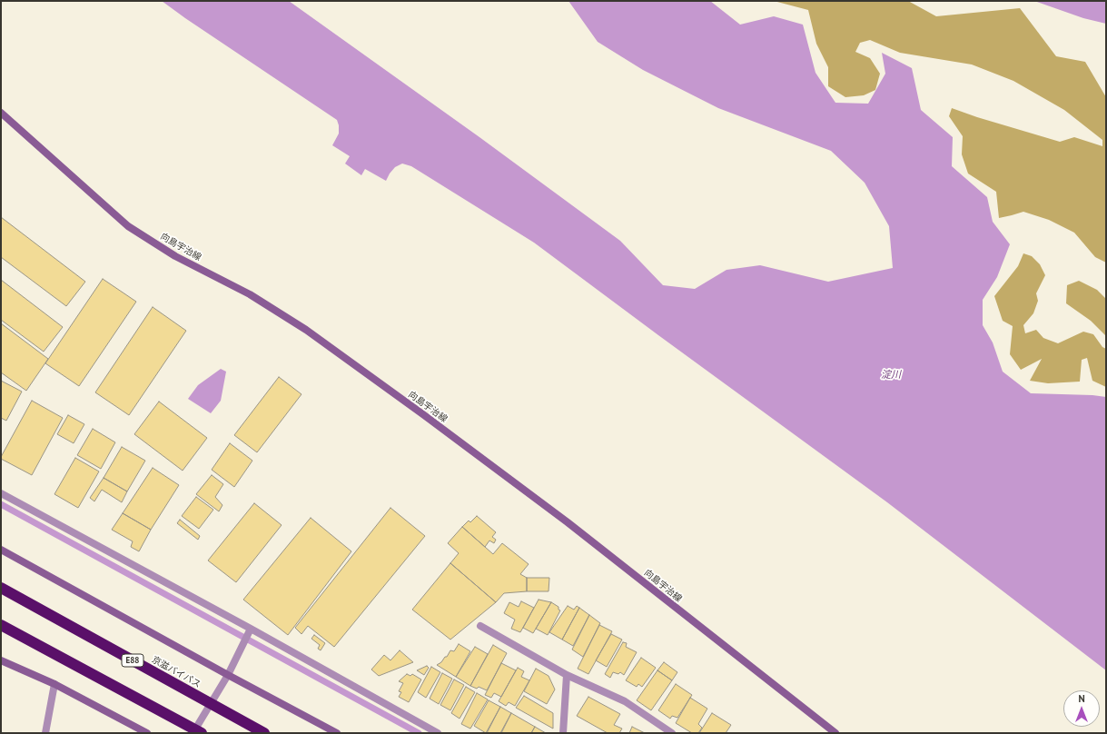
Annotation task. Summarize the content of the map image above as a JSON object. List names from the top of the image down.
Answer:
{
  "streets": {
    "highway": ["E88", "京滋バイパス"],
    "main road": ["向島宇治線"]
  },
  "water": ["淀川"],
  "north": "top"
}
